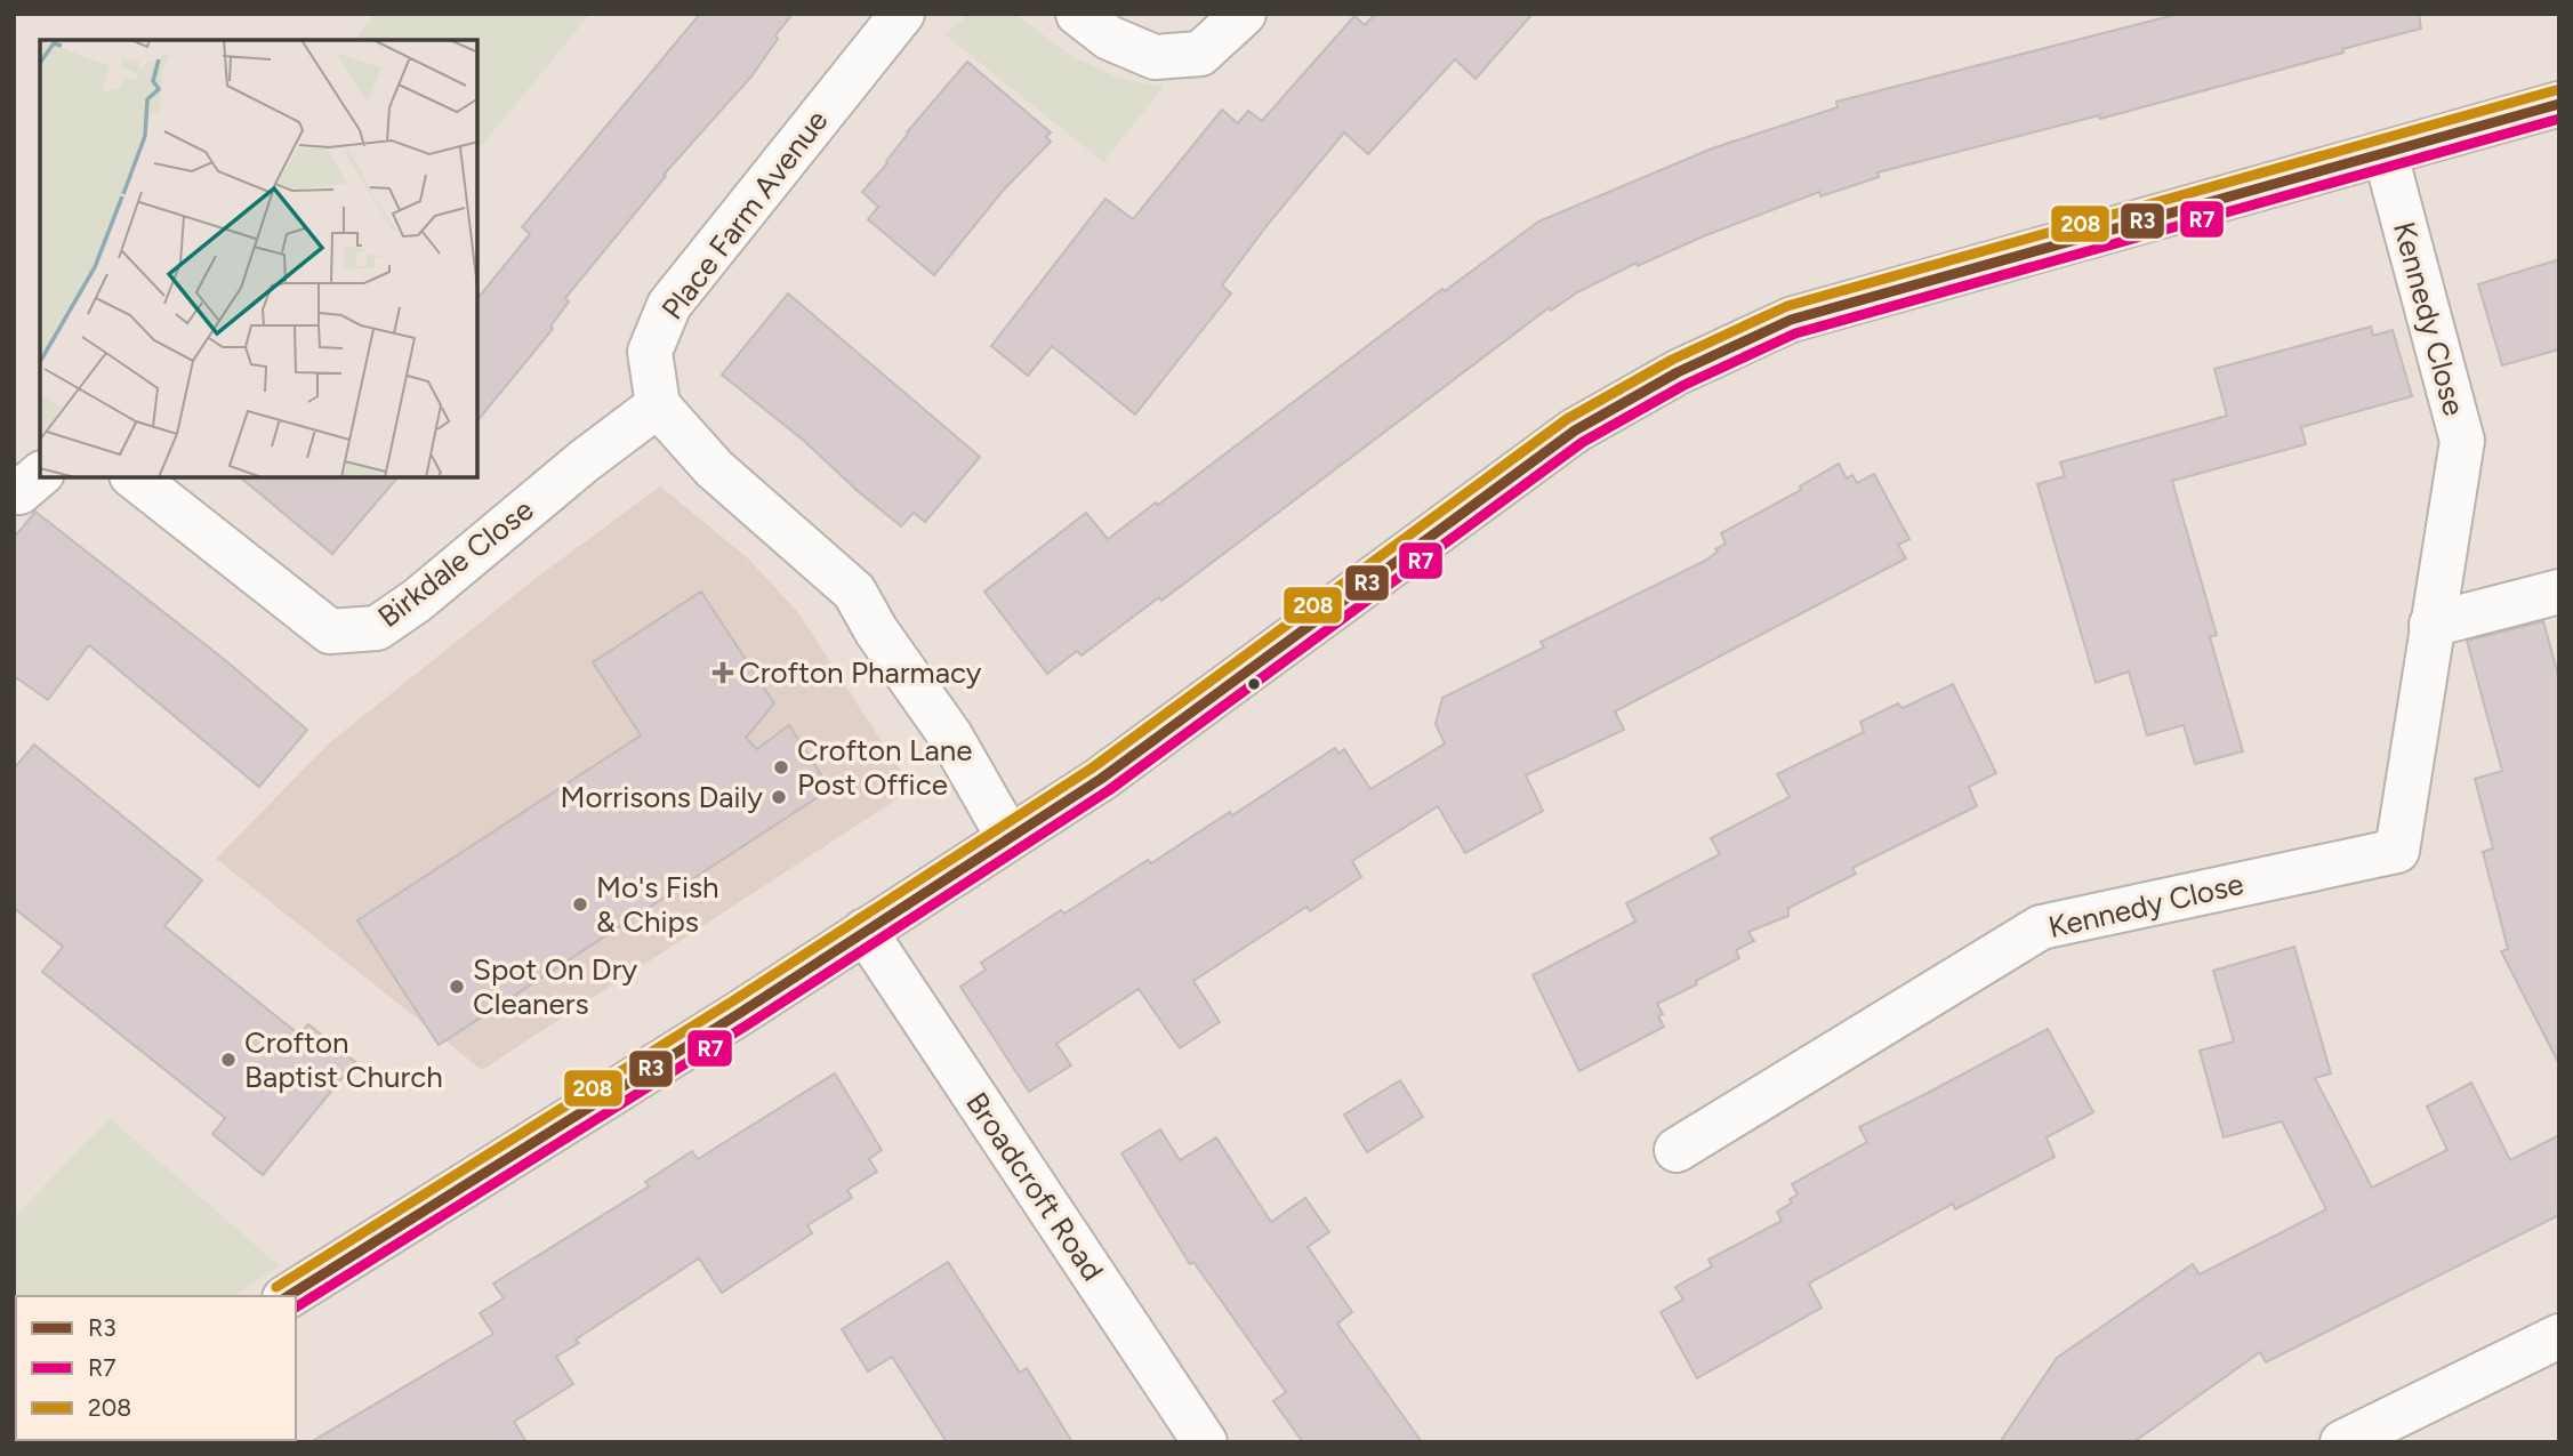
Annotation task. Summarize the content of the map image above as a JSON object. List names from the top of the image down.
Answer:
{
  "streets": {
    "street": [
      "Place Farm Avenue",
      "Kennedy Close",
      "Birkdale Close",
      "Broadcroft Road"
    ]
  },
  "crossings": [
    ["Place Farm Avenue", "Birkdale Close"]
  ],
  "places": {
    "health": ["Crofton Pharmacy"],
    "other": [
      "Crofton Lane Post Office",
      "Morrisons Daily",
      "Mo's Fish & Chips",
      "Spot On Dry Cleaners",
      "Crofton Baptist Church"
    ]
  },
  "lines": ["transit line 208", "transit line R3", "transit line R7"],
  "legend": ["R3", "R7", "208"]
}
